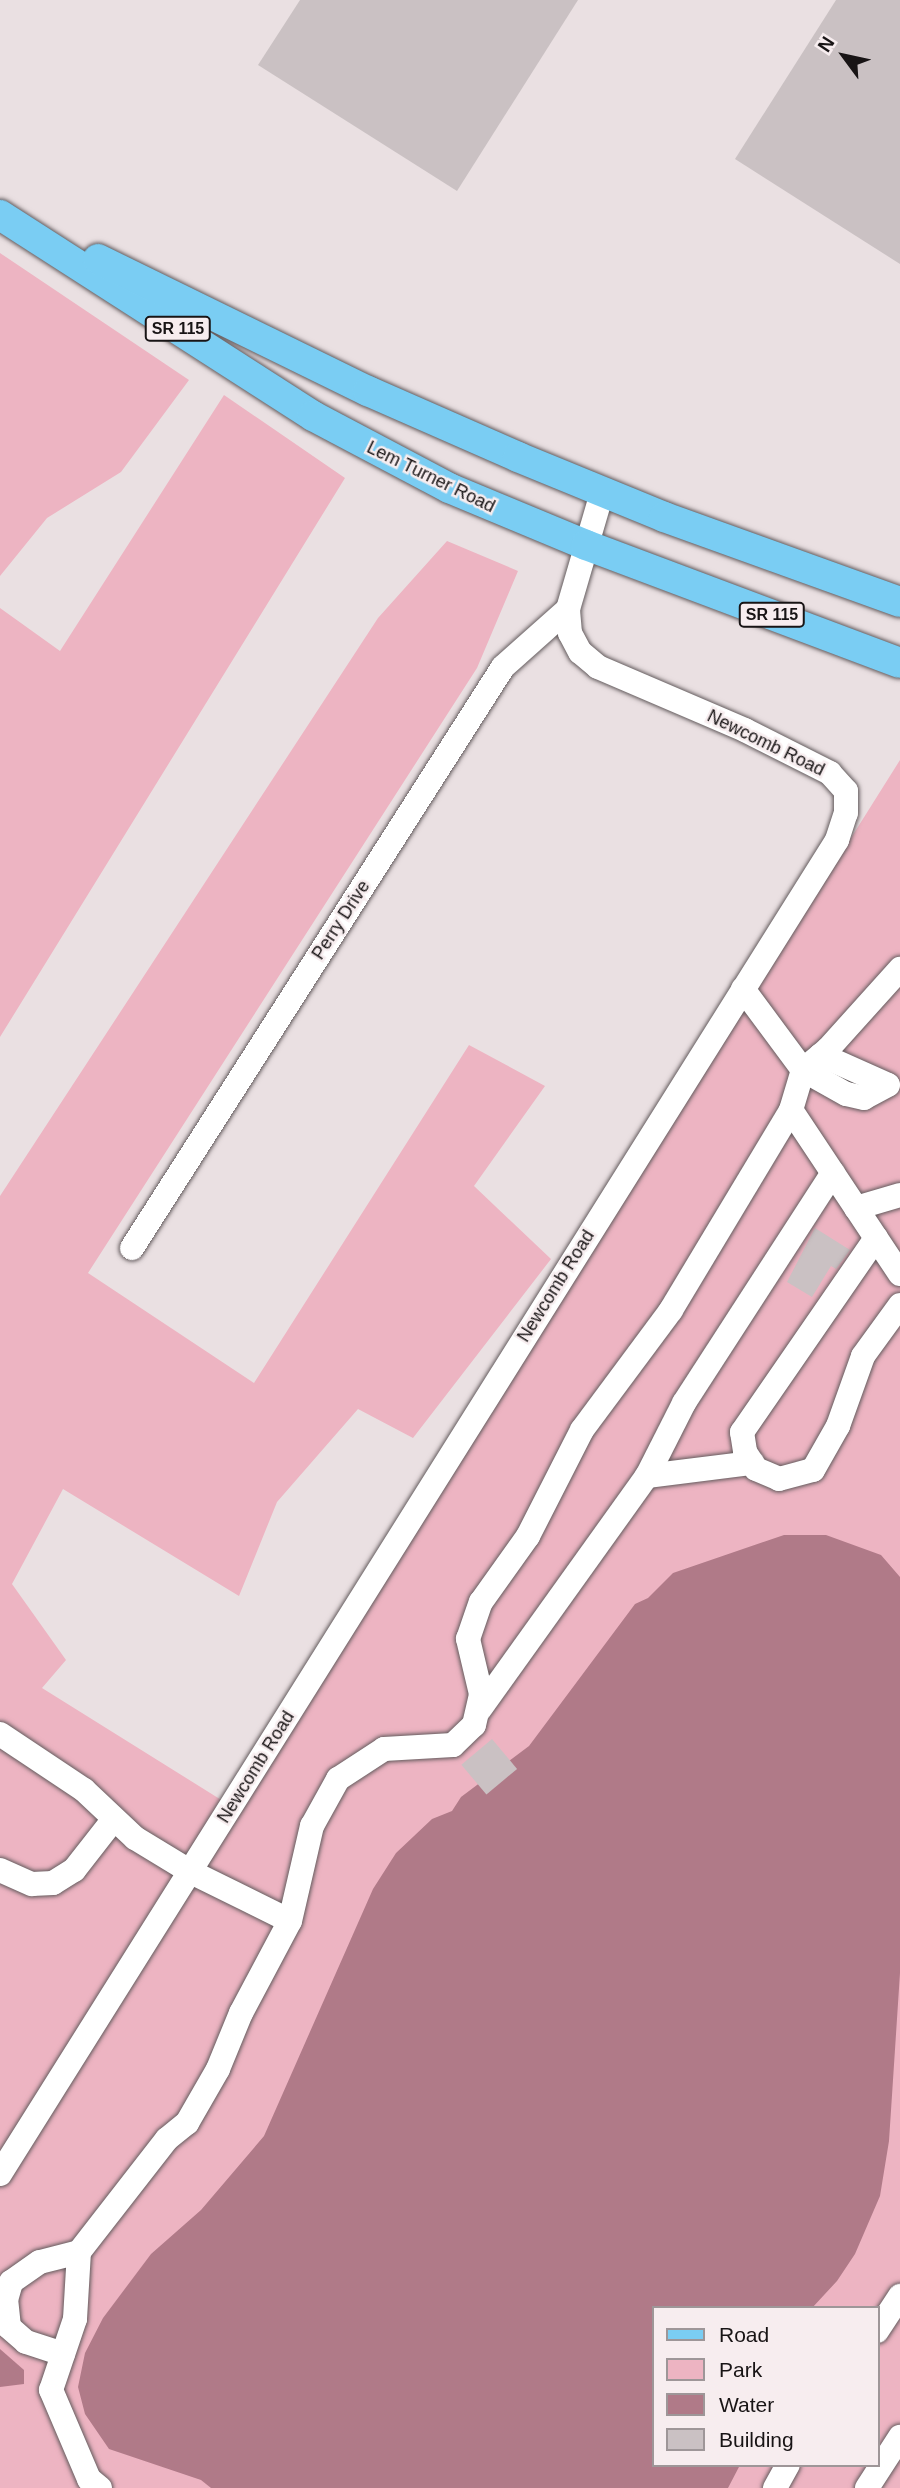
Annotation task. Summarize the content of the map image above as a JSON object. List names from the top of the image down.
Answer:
{
  "streets": {
    "main road": ["SR 115", "Lem Turner Road"],
    "street": ["Newcomb Road", "Perry Drive"]
  },
  "crossings": [
    ["Lem Turner Road", "Newcomb Road"],
    ["Newcomb Road", "Perry Drive"]
  ],
  "legend": [
    "Road",
    "Park",
    "Water",
    "Building"
  ],
  "north": "top left"
}
